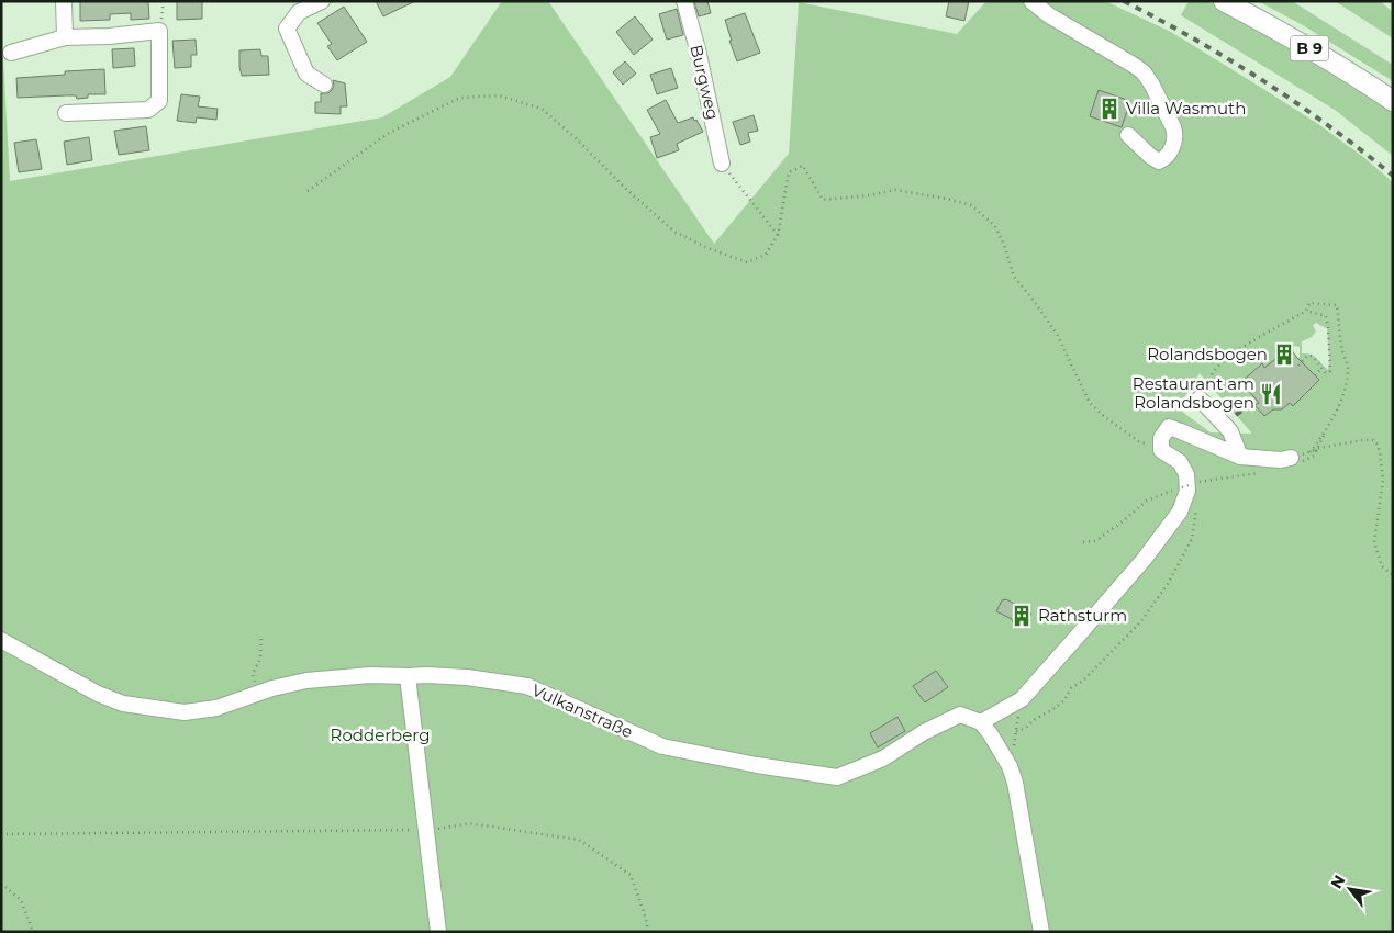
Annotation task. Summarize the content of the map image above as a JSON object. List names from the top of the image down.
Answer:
{
  "streets": {
    "main road": ["B 9"],
    "lane": ["Burgweg", "Vulkanstraße"]
  },
  "parks": ["Rodderberg"],
  "places": {
    "building": ["Villa Wasmuth", "Rolandsbogen", "Rathsturm"],
    "restaurant": ["Restaurant am Rolandsbogen"]
  },
  "north": "top left"
}
